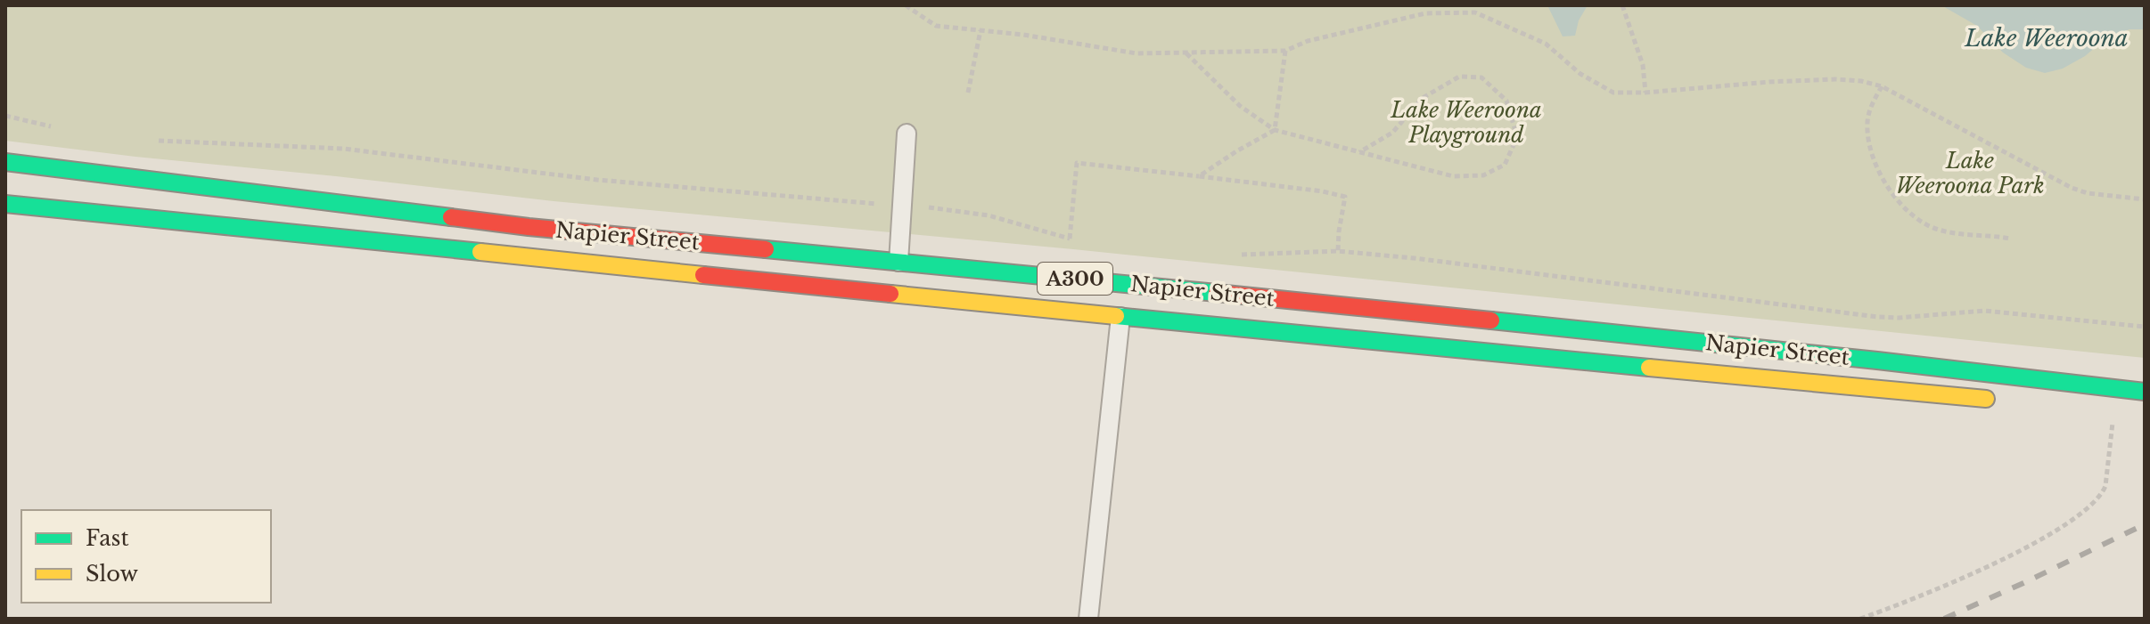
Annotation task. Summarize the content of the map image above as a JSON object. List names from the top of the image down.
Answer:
{
  "streets": {
    "highway": ["Napier Street", "A300"]
  },
  "water": ["Lake Weeroona"],
  "parks": ["Lake Weeroona Playground", "Lake Weeroona Park"],
  "legend": ["Fast", "Slow"]
}
